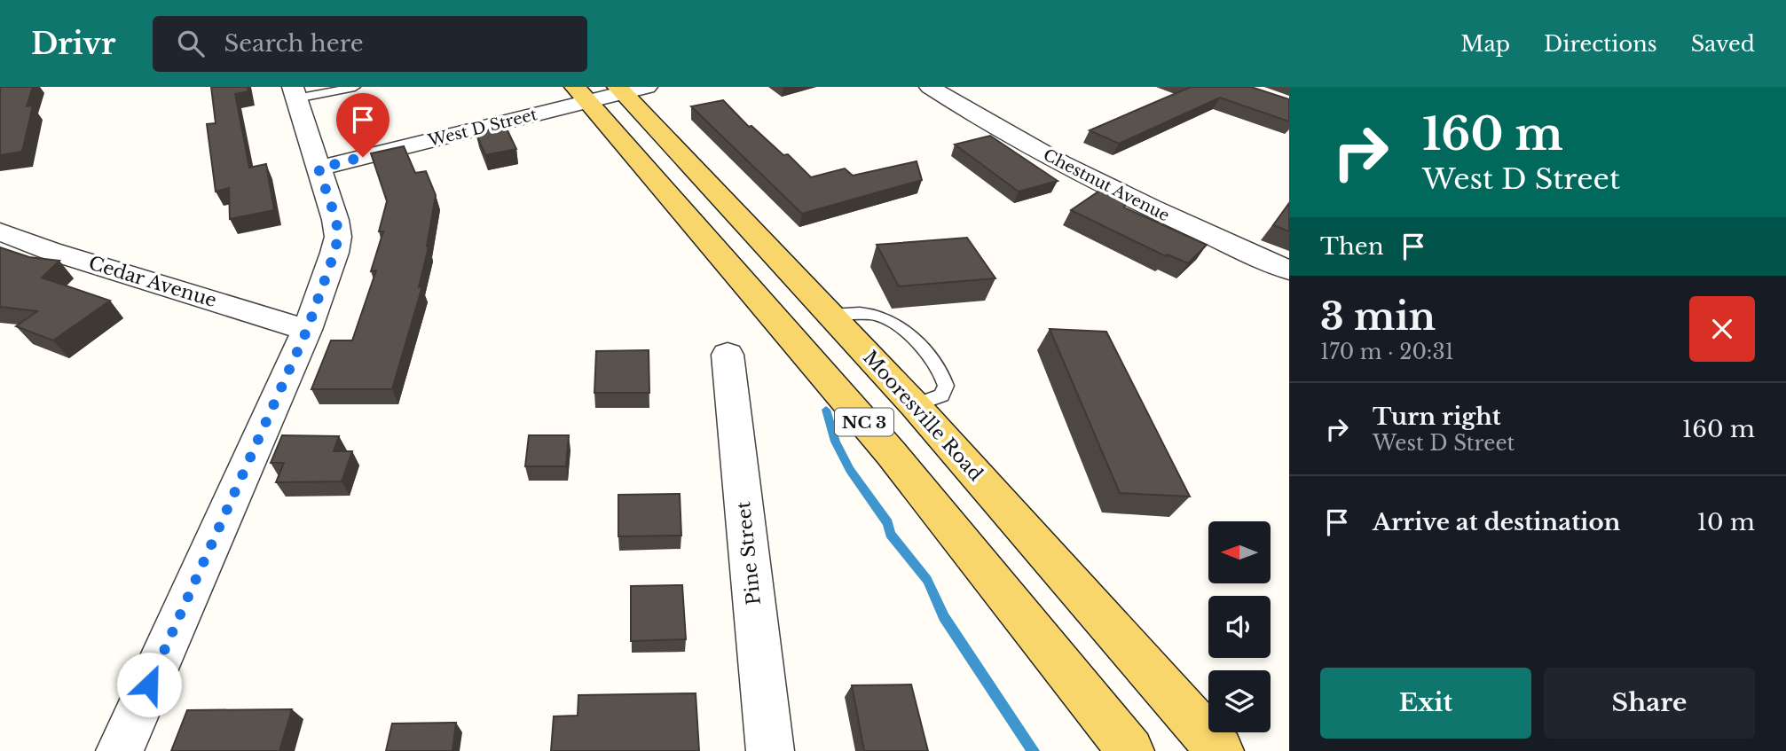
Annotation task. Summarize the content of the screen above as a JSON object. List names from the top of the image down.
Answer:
{
  "streets": {
    "main road": ["Mooresville Road", "NC 3"],
    "street": [
      "West D Street",
      "Chestnut Avenue",
      "Cedar Avenue",
      "Pine Street"
    ]
  },
  "crossings": [
    ["West D Street", "Mooresville Road"],
    ["West D Street", "NC 3"]
  ],
  "north": "left",
  "page": {
    "header": "Drivr",
    "search": "Search here",
    "nav": ["Map", "Directions", "Saved"],
    "turn": ["160 m", "West D Street"],
    "then": "Then",
    "heading": ["3 min", "170 m · 20:31"],
    "list": [
      {
        "name": "Turn right",
        "note": "West D Street",
        "value": "160 m"
      },
      {
        "name": "Arrive at destination",
        "value": "10 m"
      }
    ],
    "buttons": ["Exit", "Share"]
  }
}
